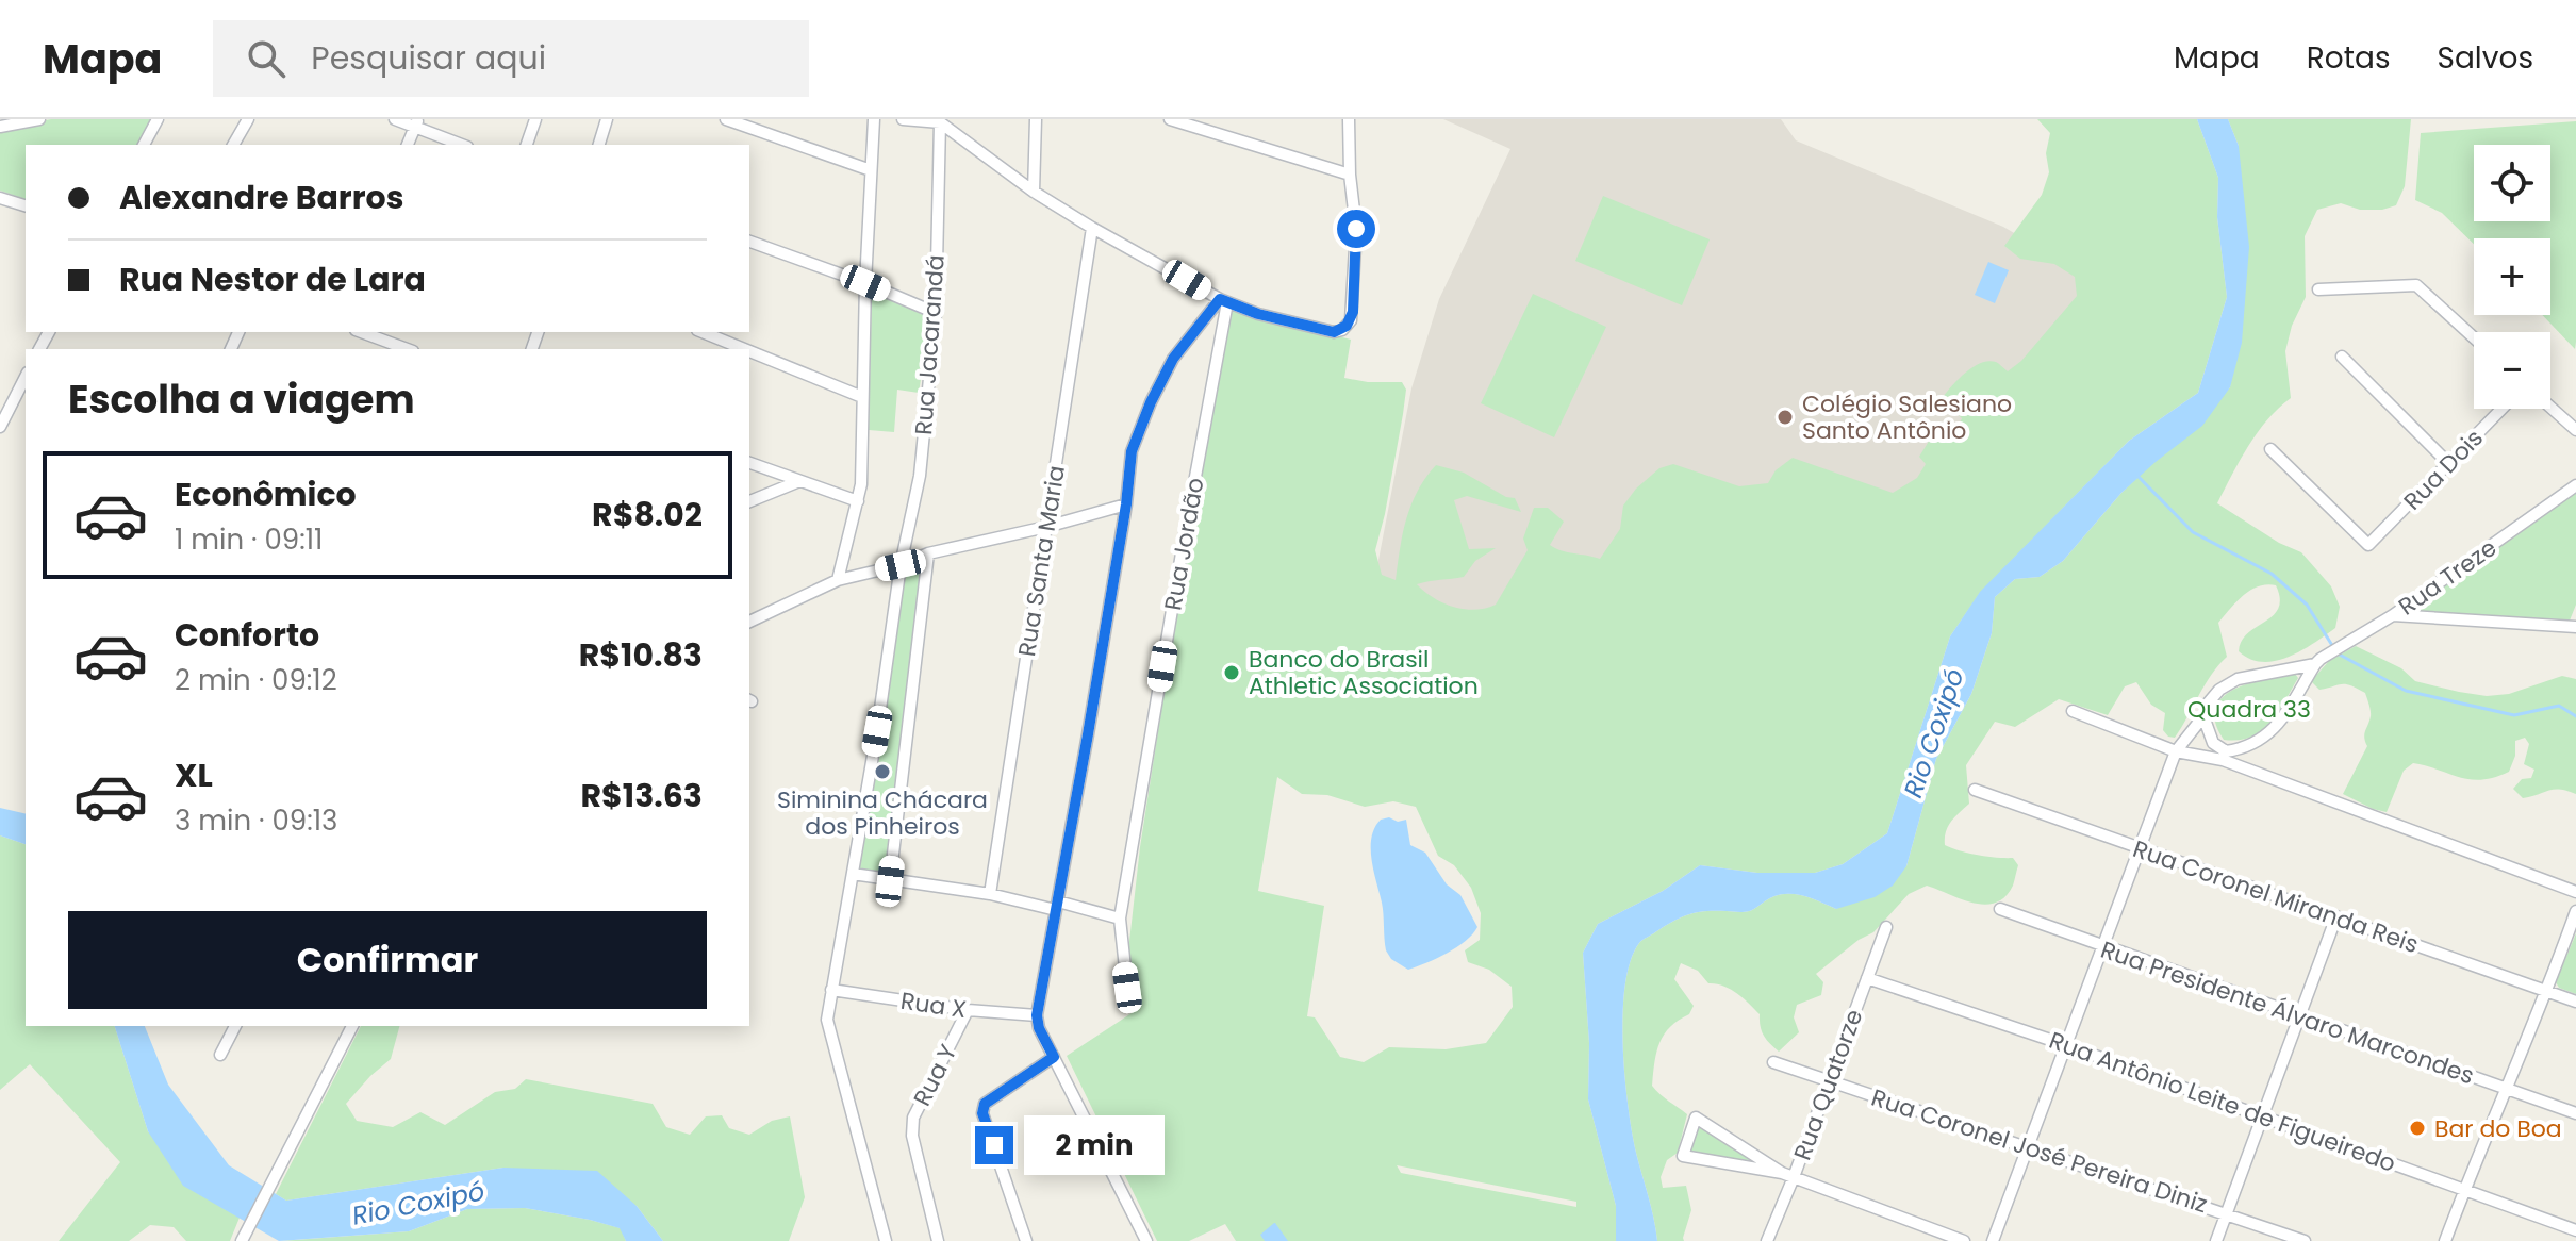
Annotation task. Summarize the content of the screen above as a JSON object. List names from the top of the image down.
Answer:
{
  "streets": {
    "street": [
      "Rua Jacarandá",
      "Rua Dois",
      "Rua Jordão",
      "Rua Santa Maria",
      "Rua Treze",
      "Rua Coronel Miranda Reis",
      "Rua X",
      "Rua Presidente Álvaro Marcondes",
      "Rua Y",
      "Rua Quatorze",
      "Rua Antônio Leite de Figueiredo",
      "Rua Coronel José Pereira Diniz"
    ]
  },
  "crossings": [
    ["Rua Jacarandá", "Rua X"],
    ["Rua Treze", "Rua Coronel Miranda Reis"],
    ["Rua Treze", "Rua Presidente Álvaro Marcondes"],
    ["Rua Treze", "Rua Antônio Leite de Figueiredo"],
    ["Rua Treze", "Rua Coronel José Pereira Diniz"],
    ["Rua X", "Rua Y"],
    ["Rua Quatorze", "Rua Antônio Leite de Figueiredo"],
    ["Rua Quatorze", "Rua Coronel José Pereira Diniz"]
  ],
  "water": ["Rio Coxipó"],
  "parks": ["Quadra 33"],
  "places": [
    "Colégio Salesiano Santo Antônio",
    "Banco do Brasil Athletic Association",
    "Siminina Chácara dos Pinheiros",
    "Bar do Boa"
  ],
  "page": {
    "header": "Mapa",
    "search": "Pesquisar aqui",
    "nav": ["Mapa", "Rotas", "Salvos"],
    "map_buttons": ["+", "−"],
    "banner": ["Alexandre Barros", "Rua Nestor de Lara"],
    "heading": "Escolha a viagem",
    "list": [
      {
        "name": "Econômico",
        "note": "1 min · 09:11",
        "value": "R$8.02"
      },
      {
        "name": "Conforto",
        "note": "2 min · 09:12",
        "value": "R$10.83"
      },
      {
        "name": "XL",
        "note": "3 min · 09:13",
        "value": "R$13.63"
      }
    ],
    "buttons": "Confirmar",
    "bubble": "2 min"
  }
}
